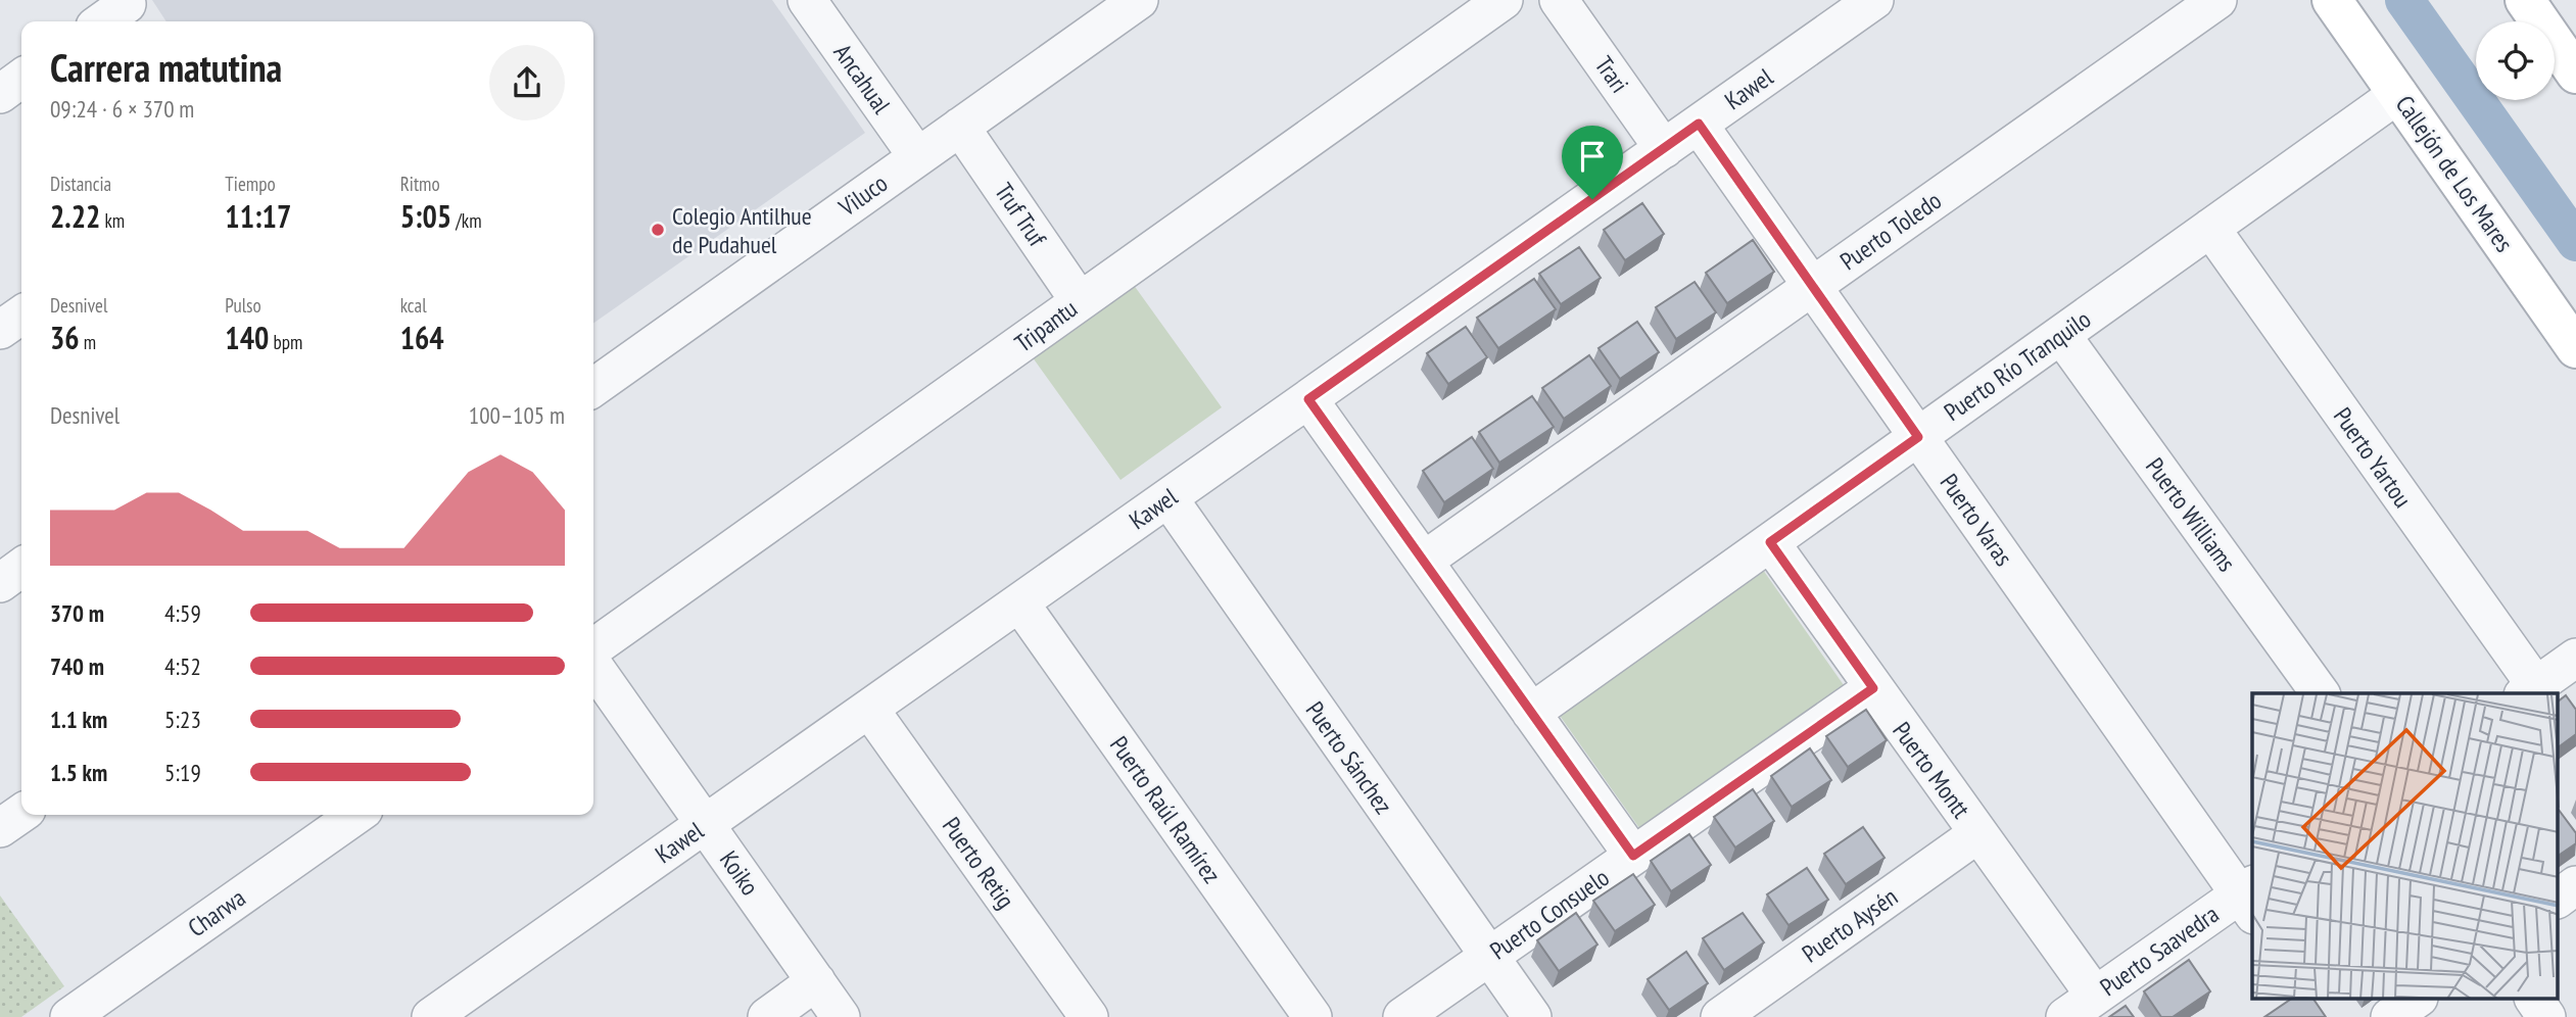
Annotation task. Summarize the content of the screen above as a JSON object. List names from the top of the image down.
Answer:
{
  "streets": {
    "street": [
      "Trari",
      "Ancahual",
      "Kawel",
      "Callejón de Los Mares",
      "Viluco",
      "Truf Truf",
      "Puerto Toledo",
      "Tripantu",
      "Puerto Río Tranquilo",
      "Puerto Yartou",
      "Puerto Williams",
      "Puerto Varas",
      "Puerto Sánchez",
      "Puerto Montt",
      "Puerto Raúl Ramírez",
      "Puerto Retig",
      "Koiko",
      "Charwa",
      "Puerto Consuelo",
      "Puerto Aysén",
      "Puerto Saavedra"
    ]
  },
  "crossings": [
    ["Trari", "Kawel"],
    ["Ancahual", "Viluco"],
    ["Kawel", "Puerto Varas"],
    ["Kawel", "Puerto Sánchez"],
    ["Kawel", "Puerto Raúl Ramírez"],
    ["Kawel", "Puerto Retig"],
    ["Kawel", "Koiko"],
    ["Callejón de Los Mares", "Puerto Río Tranquilo"],
    ["Viluco", "Truf Truf"],
    ["Truf Truf", "Tripantu"],
    ["Puerto Toledo", "Puerto Varas"],
    ["Puerto Río Tranquilo", "Puerto Yartou"],
    ["Puerto Río Tranquilo", "Puerto Williams"],
    ["Puerto Río Tranquilo", "Puerto Varas"],
    ["Puerto Río Tranquilo", "Puerto Montt"],
    ["Puerto Varas", "Puerto Saavedra"],
    ["Puerto Sánchez", "Puerto Consuelo"],
    ["Puerto Montt", "Puerto Consuelo"],
    ["Puerto Montt", "Puerto Aysén"],
    ["Puerto Montt", "Puerto Saavedra"]
  ],
  "places": ["Colegio Antilhue de Pudahuel"],
  "page": {
    "heading": ["Carrera matutina", "09:24 · 6 × 370 m"],
    "stats": [
      ["Distancia", "2.22 km"],
      ["Tiempo", "11:17"],
      ["Ritmo", "5:05 /km"],
      ["Desnivel", "36 m"],
      ["Pulso", "140 bpm"],
      ["kcal", "164"]
    ],
    "chart": ["Desnivel", "100–105 m"],
    "list": [
      {
        "name": "370 m",
        "note": "4:59"
      },
      {
        "name": "740 m",
        "note": "4:52"
      },
      {
        "name": "1.1 km",
        "note": "5:23"
      },
      {
        "name": "1.5 km",
        "note": "5:19"
      }
    ]
  }
}
